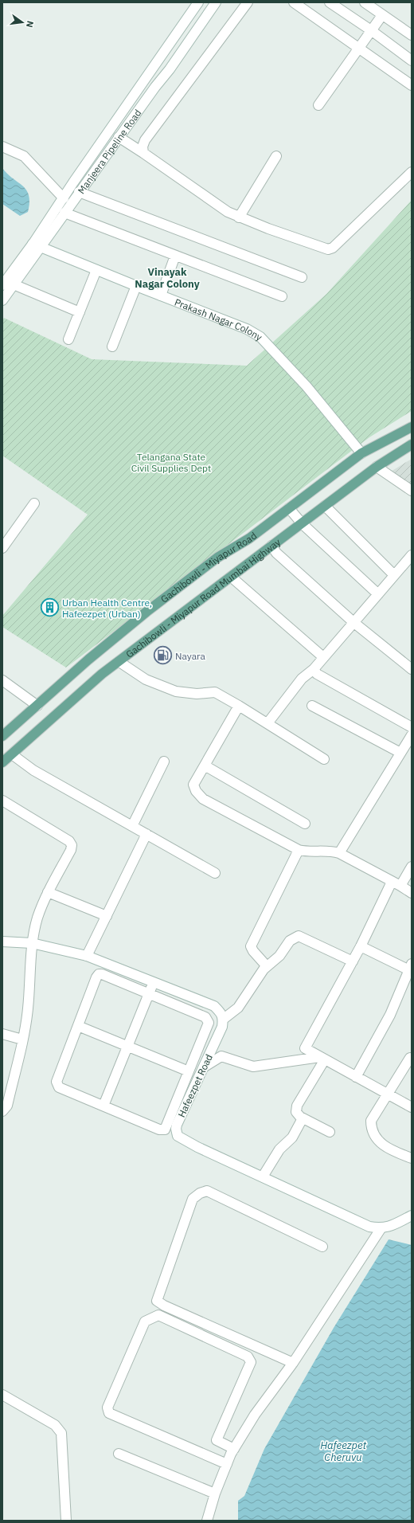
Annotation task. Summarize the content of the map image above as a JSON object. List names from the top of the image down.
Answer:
{
  "streets": {
    "main road": ["Gachibowli - Miyapur Road", "Gachibowli - Miyapur Road Mumbai Highway"],
    "street": ["Manjeera Pipeline Road", "Prakash Nagar Colony", "Hafeezpet Road"]
  },
  "crossings": [
    ["Manjeera Pipeline Road", "Prakash Nagar Colony"],
    ["Prakash Nagar Colony", "Gachibowli - Miyapur Road"]
  ],
  "districts": ["Vinayak Nagar Colony"],
  "water": ["Hafeezpet Cheruvu"],
  "parks": ["Telangana State Civil Supplies Dept"],
  "places": {
    "building": ["Urban Health Centre, Hafeezpet (Urban)"],
    "fuel station": ["Nayara"]
  },
  "north": "right"
}
